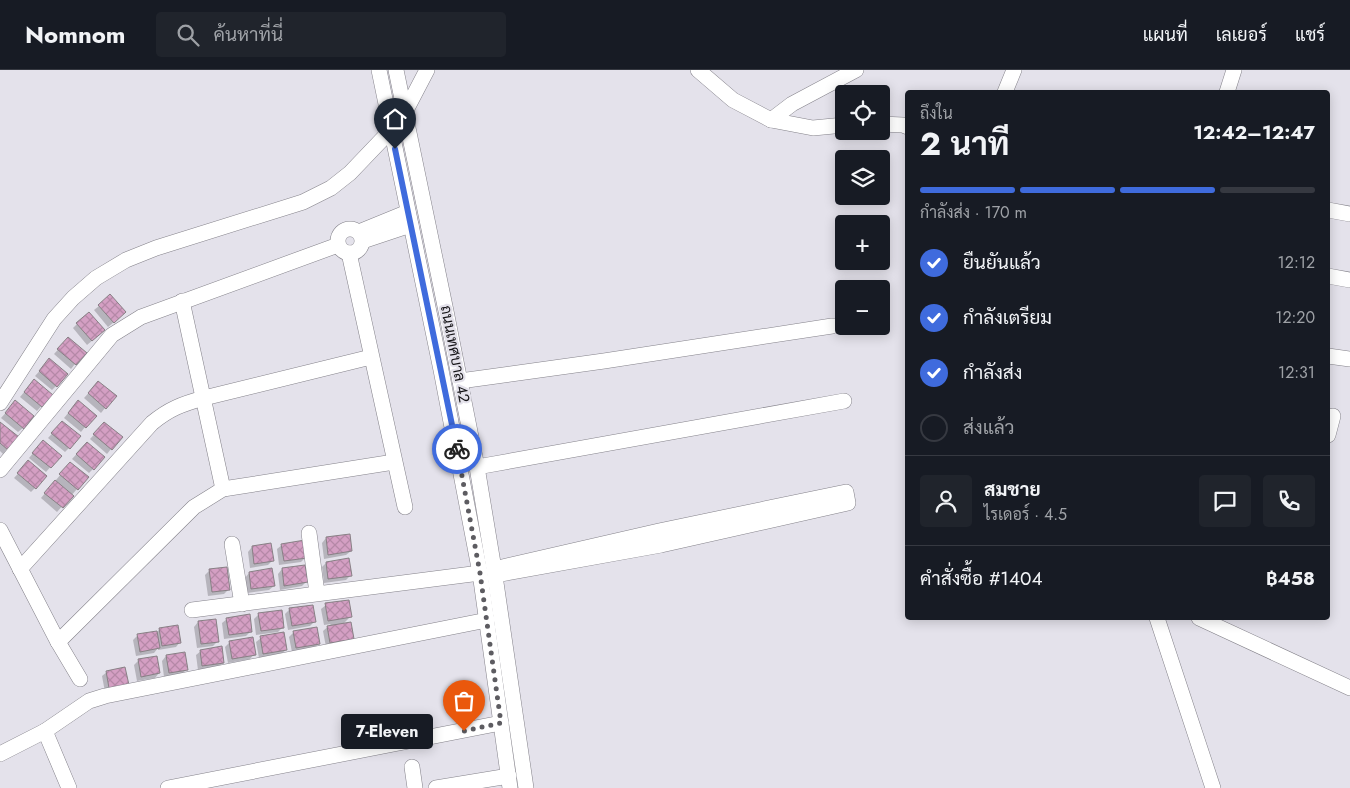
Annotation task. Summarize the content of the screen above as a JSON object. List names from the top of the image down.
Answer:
{
  "streets": {
    "street": ["ถนนเทศบาล 42"]
  },
  "places": ["7-Eleven"],
  "page": {
    "header": "Nomnom",
    "search": "ค้นหาที่นี่",
    "nav": ["แผนที่", "เลเยอร์", "แชร์"],
    "map_buttons": ["+", "−"],
    "heading": ["2 นาที", "ถึงใน", "12:42–12:47"],
    "panel": [
      "สมชาย",
      "ไรเดอร์ · 4.5",
      "คำสั่งซื้อ #1404",
      "฿458"
    ],
    "bar": "กำลังส่ง · 170 m",
    "list": [
      ["ยืนยันแล้ว", "12:12"],
      ["กำลังเตรียม", "12:20"],
      ["กำลังส่ง", "12:31"],
      "ส่งแล้ว"
    ],
    "bubble": "7-Eleven"
  }
}
